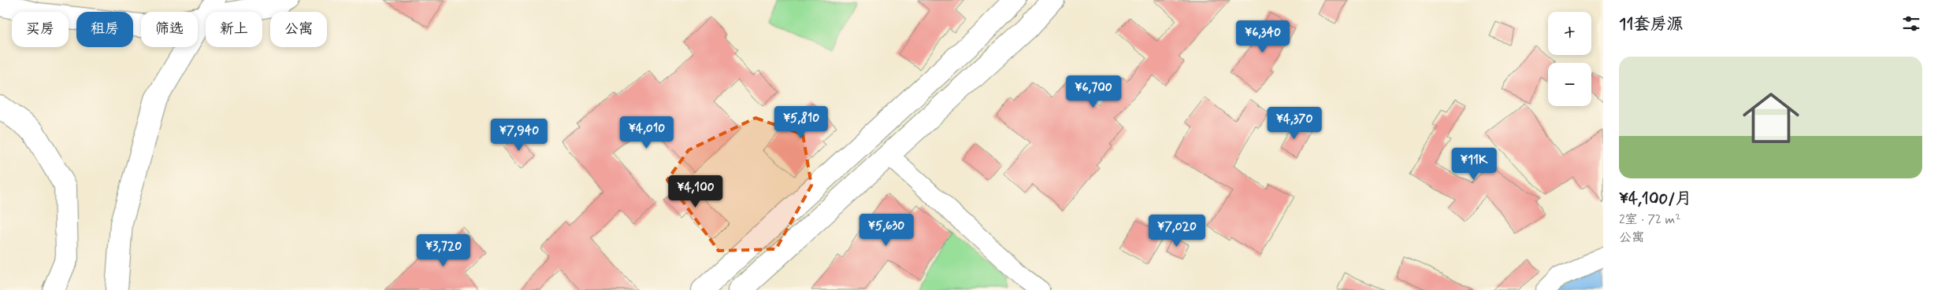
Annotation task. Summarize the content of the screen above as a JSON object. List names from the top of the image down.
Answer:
{
  "page": {
    "heading": "11套房源",
    "map_buttons": ["+", "−"],
    "chip": [
      "买房",
      "租房",
      "筛选",
      "新上",
      "公寓"
    ],
    "price": [
      "¥6,340",
      "¥6,700",
      "¥5,810",
      "¥4,370",
      "¥4,010",
      "¥7,940",
      "¥11K",
      "¥4,100",
      "¥5,630",
      "¥7,020",
      "¥3,720"
    ],
    "list": [
      {
        "name": "¥4,100/月",
        "note": "2室 · 72 m² · 公寓"
      }
    ]
  }
}
